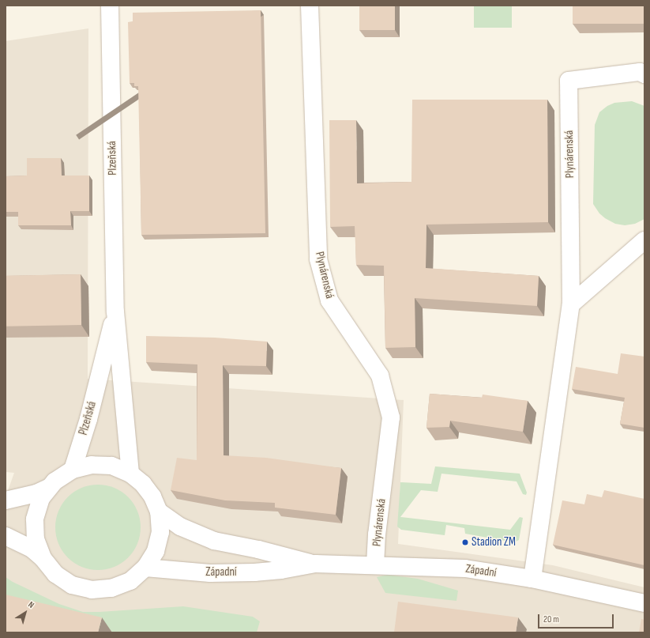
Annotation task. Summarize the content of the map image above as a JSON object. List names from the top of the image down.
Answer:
{
  "streets": {
    "street": ["Plynárenská", "Plzeňská", "Západní"]
  },
  "crossings": [
    ["Plynárenská", "Západní"]
  ],
  "places": ["Stadion ZM"],
  "scale_bar": "20 m",
  "north": "top right"
}
